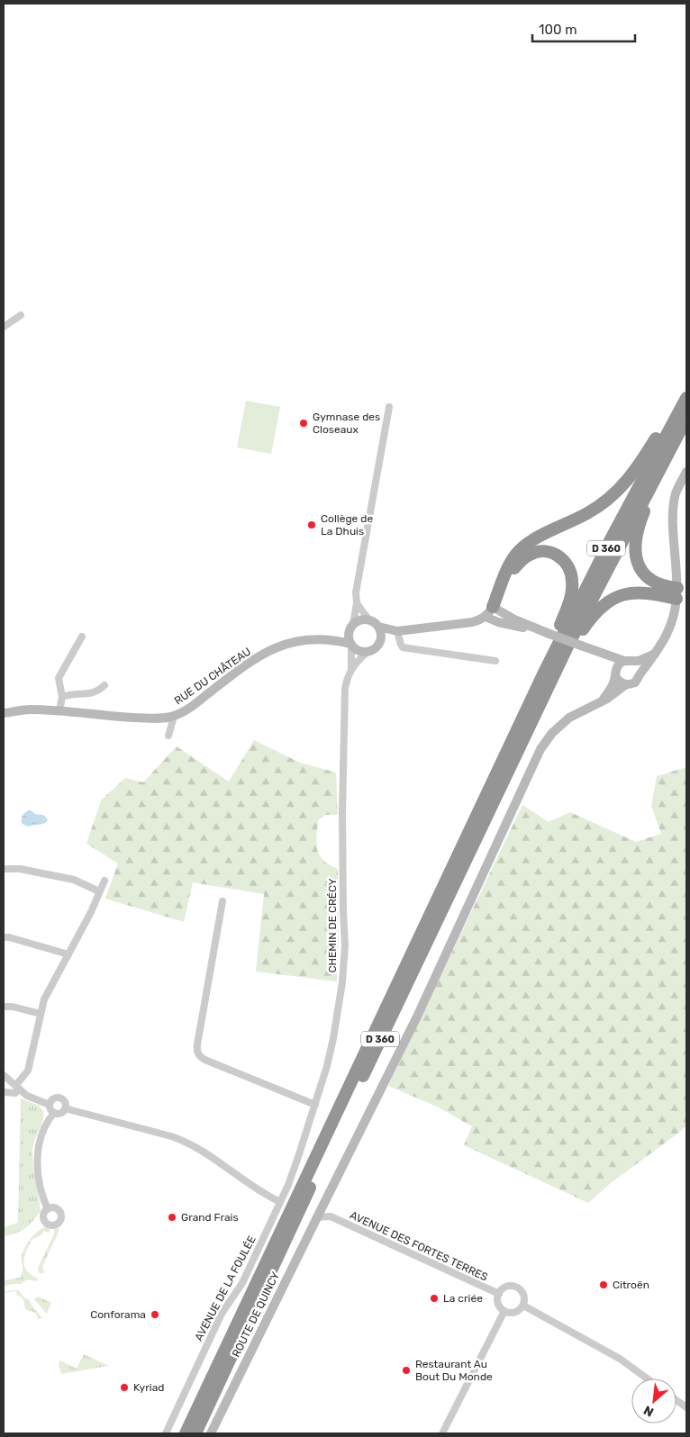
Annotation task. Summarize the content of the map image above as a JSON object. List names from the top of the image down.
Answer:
{
  "streets": {
    "highway": ["D 360"],
    "street": [
      "RUE DU CHÂTEAU",
      "CHEMIN DE CRÉCY",
      "AVENUE DES FORTES TERRES",
      "AVENUE DE LA FOULÉE",
      "ROUTE DE QUINCY"
    ]
  },
  "crossings": [
    ["RUE DU CHÂTEAU", "CHEMIN DE CRÉCY"],
    ["CHEMIN DE CRÉCY", "AVENUE DE LA FOULÉE"],
    ["AVENUE DES FORTES TERRES", "ROUTE DE QUINCY"]
  ],
  "places": [
    "Gymnase des Closeaux",
    "Collège de La Dhuis",
    "Grand Frais",
    "Citroën",
    "La criée",
    "Conforama",
    "Restaurant Au Bout Du Monde",
    "Kyriad"
  ],
  "scale_bar": "100 m",
  "north": "bottom left"
}
